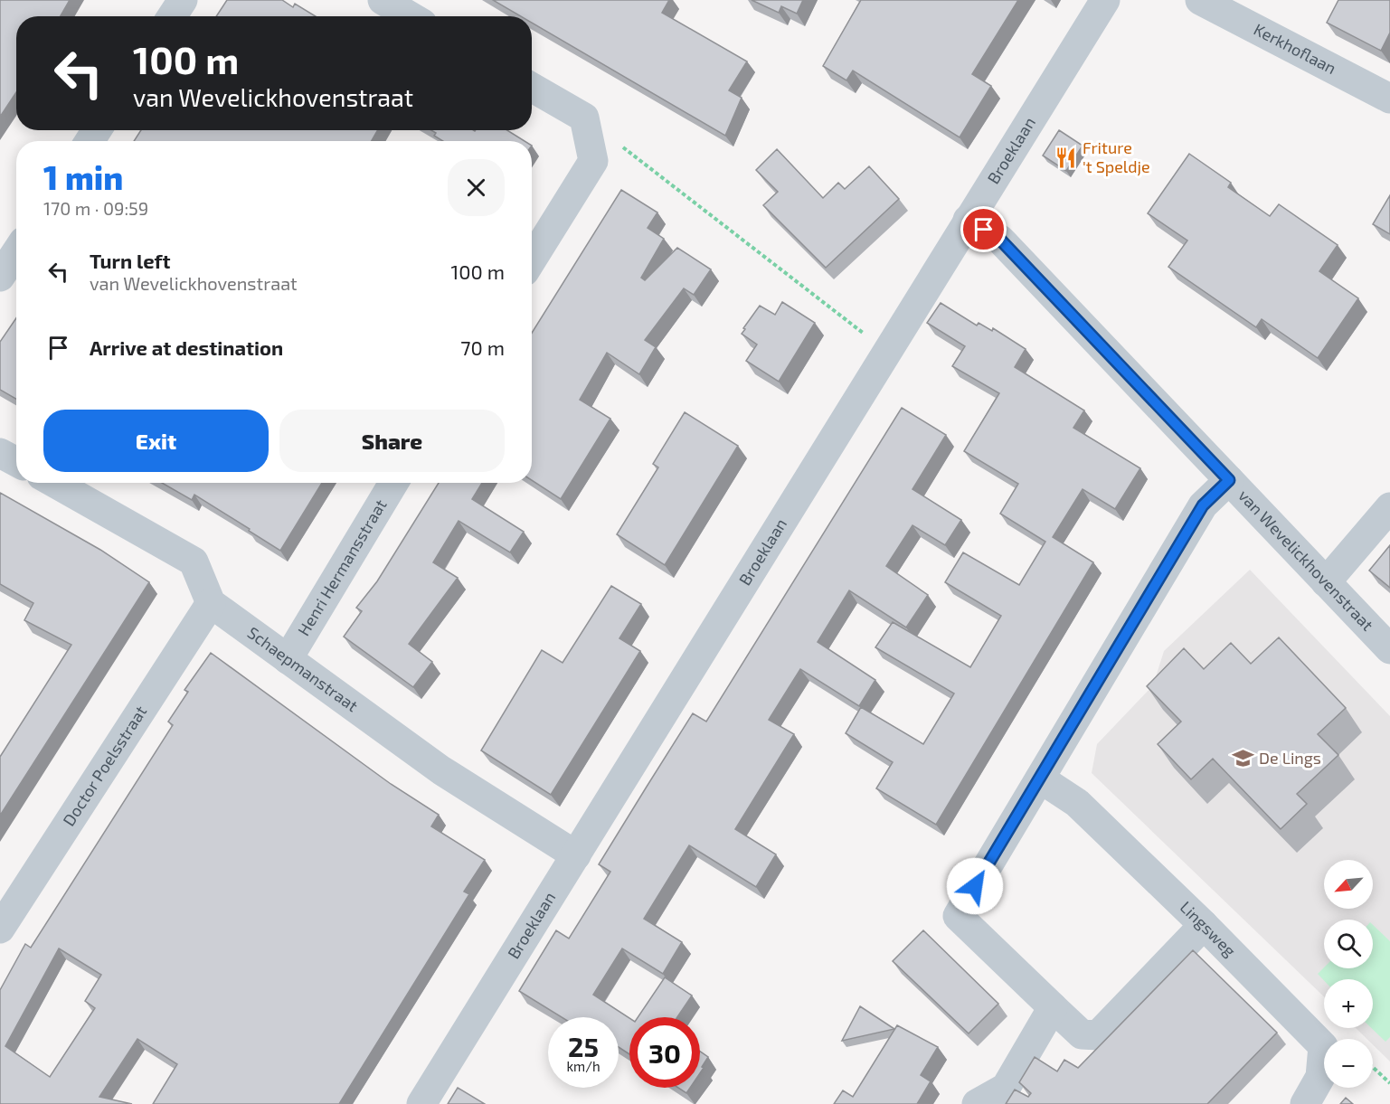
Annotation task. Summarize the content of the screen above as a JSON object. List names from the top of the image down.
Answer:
{
  "streets": {
    "street": [
      "Kerkhoflaan",
      "Broeklaan",
      "van Wevelickhovenstraat",
      "Henri Hermansstraat",
      "Schaepmanstraat",
      "Doctor Poelsstraat",
      "Lingsweg"
    ]
  },
  "crossings": [
    ["Broeklaan", "van Wevelickhovenstraat"],
    ["Broeklaan", "Schaepmanstraat"],
    ["Henri Hermansstraat", "Schaepmanstraat"],
    ["Schaepmanstraat", "Doctor Poelsstraat"]
  ],
  "places": {
    "restaurant": ["Friture 't Speldje"],
    "school or university": ["De Lings"]
  },
  "north": "bottom left",
  "page": {
    "turn": ["100 m", "van Wevelickhovenstraat"],
    "heading": ["1 min", "170 m · 09:59"],
    "list": [
      {
        "name": "Turn left",
        "note": "van Wevelickhovenstraat",
        "value": "100 m"
      },
      {
        "name": "Arrive at destination",
        "value": "70 m"
      }
    ],
    "buttons": ["Exit", "Share"],
    "map_buttons": ["+", "−"],
    "speed": "25 km/h",
    "limit": "30"
  }
}
